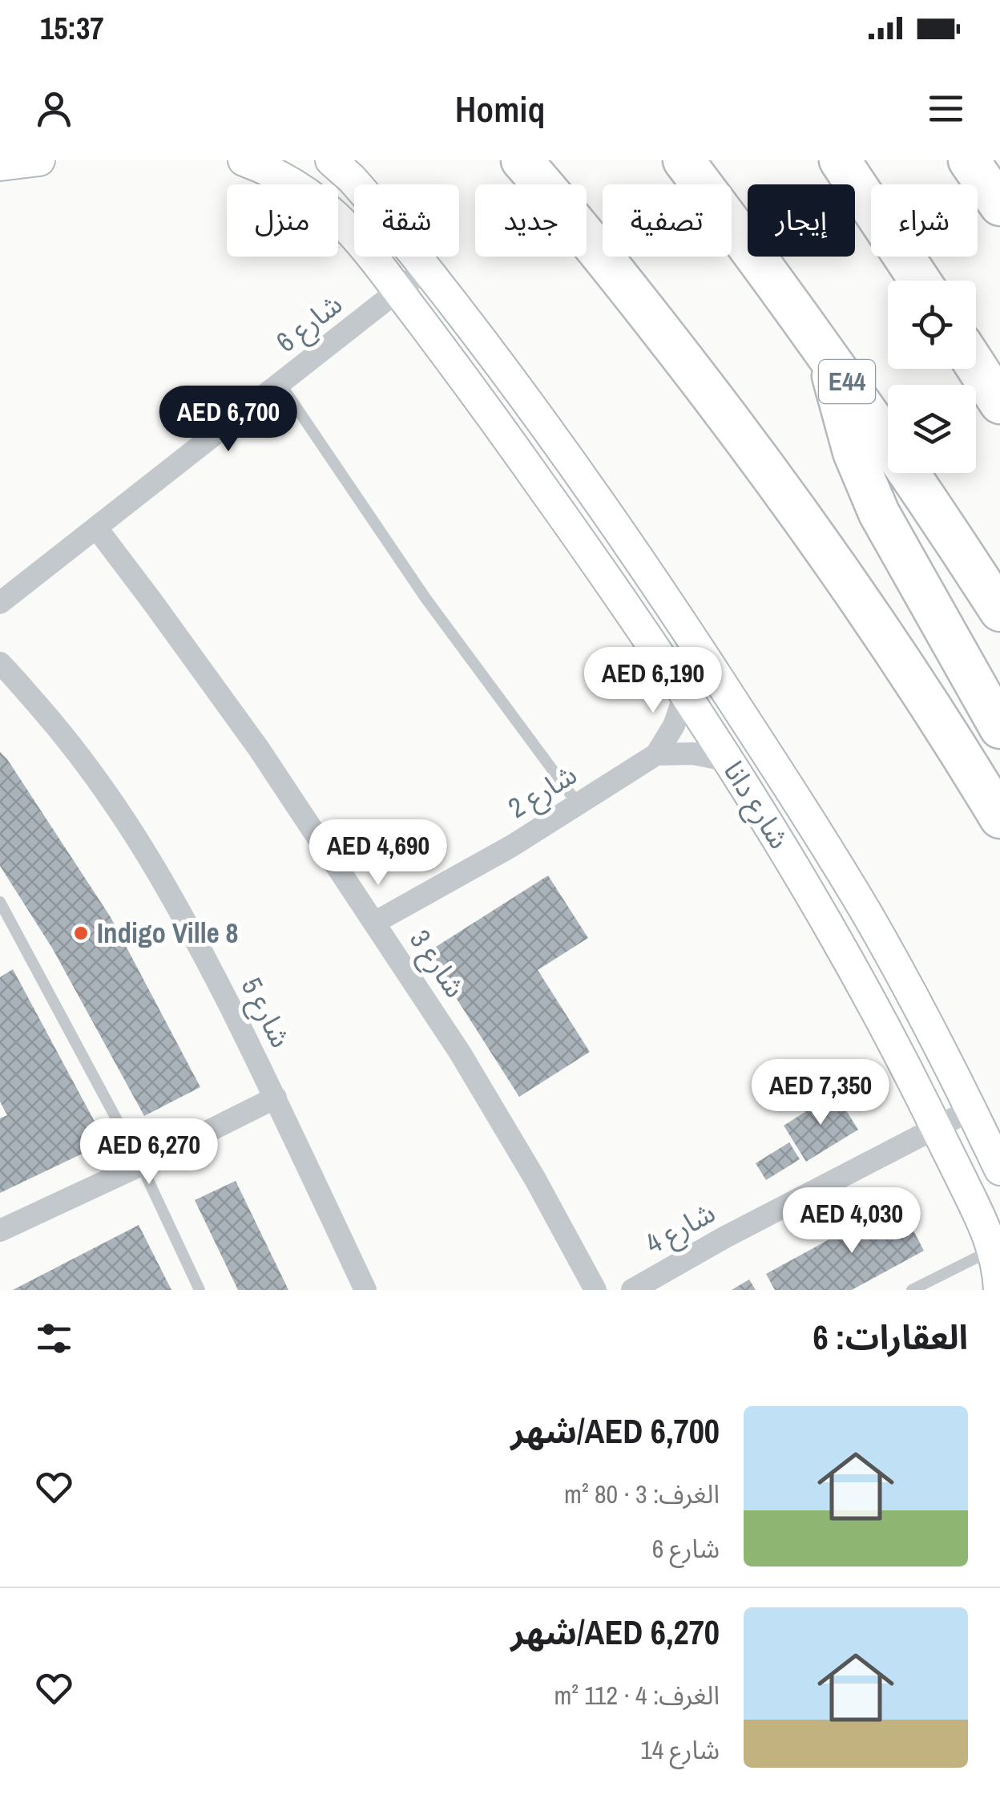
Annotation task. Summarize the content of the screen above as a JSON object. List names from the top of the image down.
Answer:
{
  "streets": {
    "highway": ["E44"],
    "street": [
      "شارع 6",
      "شارع 2",
      "شارع دانا",
      "شارع 3",
      "شارع 5",
      "شارع 4"
    ]
  },
  "crossings": [
    ["شارع 6", "شارع دانا"],
    ["شارع 6", "شارع 3"],
    ["شارع 2", "شارع دانا"],
    ["شارع 2", "شارع 3"],
    ["شارع دانا", "شارع 4"]
  ],
  "places": ["Indigo Ville 8"],
  "page": {
    "status": "15:37",
    "header": "Homiq",
    "chip": [
      "شراء",
      "إيجار",
      "تصفية",
      "جديد",
      "شقة",
      "منزل"
    ],
    "price": [
      "AED 6,700",
      "AED 6,190",
      "AED 4,690",
      "AED 7,350",
      "AED 6,270",
      "AED 4,030"
    ],
    "heading": "العقارات: 6",
    "list": [
      {
        "name": "AED 6,700/شهر",
        "note": "الغرف: 3 · 80 m² · شارع 6"
      },
      {
        "name": "AED 6,270/شهر",
        "note": "الغرف: 4 · 112 m² · شارع 14"
      }
    ]
  }
}
